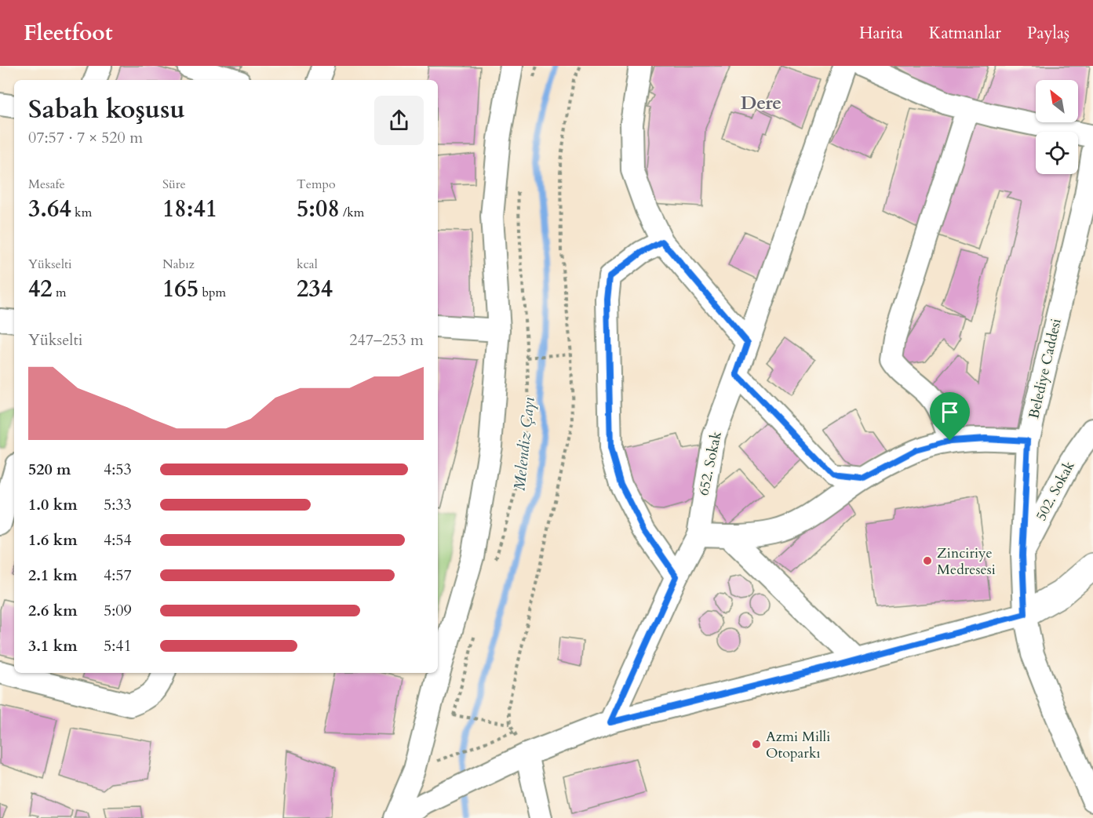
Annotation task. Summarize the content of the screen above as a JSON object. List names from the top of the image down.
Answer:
{
  "streets": {
    "street": ["Belediye Caddesi", "652. Sokak", "502. Sokak"]
  },
  "crossings": [
    ["Belediye Caddesi", "502. Sokak"]
  ],
  "districts": ["Dere"],
  "water": ["Melendiz Çayı"],
  "places": ["Zinciriye Medresesi", "Azmi Milli Otoparkı"],
  "north": "top left",
  "page": {
    "header": "Fleetfoot",
    "nav": ["Harita", "Katmanlar", "Paylaş"],
    "heading": ["Sabah koşusu", "07:57 · 7 × 520 m"],
    "stats": [
      ["Mesafe", "3.64 km"],
      ["Süre", "18:41"],
      ["Tempo", "5:08 /km"],
      ["Yükselti", "42 m"],
      ["Nabız", "165 bpm"],
      ["kcal", "234"]
    ],
    "chart": ["Yükselti", "247–253 m"],
    "list": [
      {
        "name": "520 m",
        "note": "4:53"
      },
      {
        "name": "1.0 km",
        "note": "5:33"
      },
      {
        "name": "1.6 km",
        "note": "4:54"
      },
      {
        "name": "2.1 km",
        "note": "4:57"
      },
      {
        "name": "2.6 km",
        "note": "5:09"
      },
      {
        "name": "3.1 km",
        "note": "5:41"
      }
    ]
  }
}
